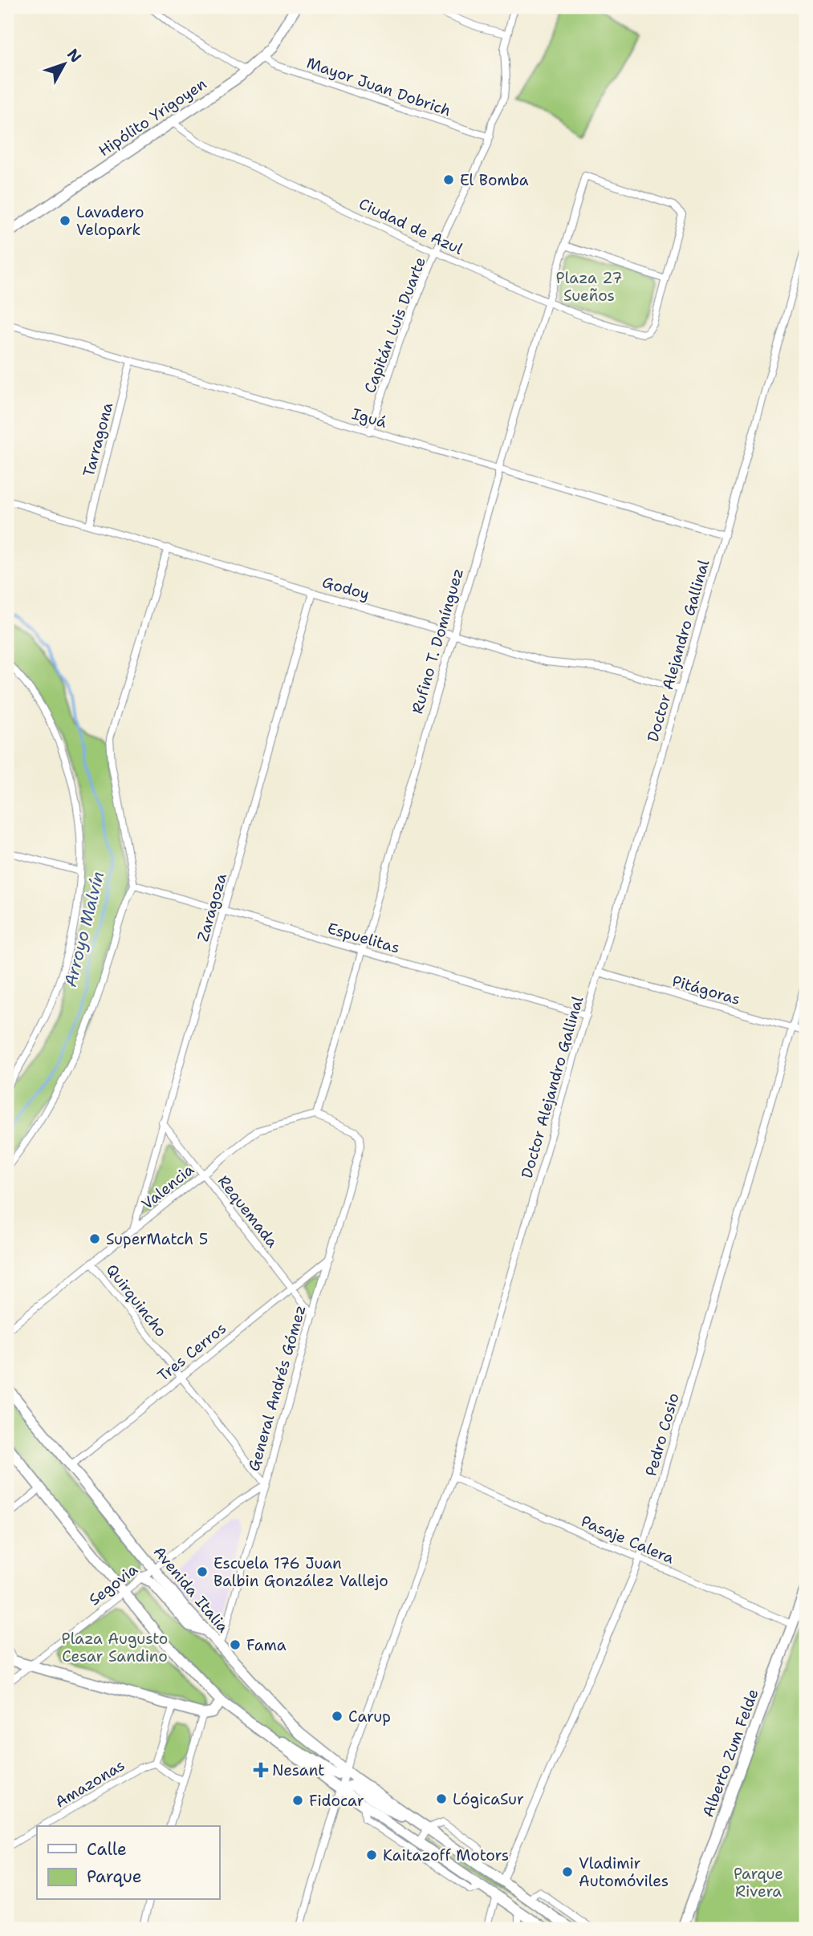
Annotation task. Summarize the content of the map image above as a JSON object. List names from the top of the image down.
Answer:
{
  "streets": {
    "main road": ["Hipólito Yrigoyen", "Avenida Italia", "Alberto Zum Felde"],
    "street": [
      "Mayor Juan Dobrich",
      "Ciudad de Azul",
      "Capitán Luis Duarte",
      "Iguá",
      "Tarragona",
      "Godoy",
      "Rufino T. Domínguez",
      "Doctor Alejandro Gallinal",
      "Zaragoza",
      "Espuelitas",
      "Pitágoras",
      "Valencia",
      "Requemada",
      "Quirquincho",
      "Tres Cerros",
      "General Andrés Gómez",
      "Pedro Cosio",
      "Pasaje Calera",
      "Segovia",
      "Amazonas"
    ]
  },
  "crossings": [
    ["Mayor Juan Dobrich", "Hipólito Yrigoyen"],
    ["Mayor Juan Dobrich", "Capitán Luis Duarte"],
    ["Hipólito Yrigoyen", "Ciudad de Azul"],
    ["Ciudad de Azul", "Capitán Luis Duarte"],
    ["Ciudad de Azul", "Rufino T. Domínguez"],
    ["Capitán Luis Duarte", "Iguá"],
    ["Iguá", "Tarragona"],
    ["Iguá", "Rufino T. Domínguez"],
    ["Iguá", "Doctor Alejandro Gallinal"],
    ["Tarragona", "Godoy"],
    ["Godoy", "Rufino T. Domínguez"],
    ["Godoy", "Doctor Alejandro Gallinal"],
    ["Godoy", "Zaragoza"],
    ["Rufino T. Domínguez", "Espuelitas"],
    ["Rufino T. Domínguez", "Valencia"],
    ["Rufino T. Domínguez", "General Andrés Gómez"],
    ["Doctor Alejandro Gallinal", "Espuelitas"],
    ["Doctor Alejandro Gallinal", "Pitágoras"],
    ["Doctor Alejandro Gallinal", "Pasaje Calera"],
    ["Doctor Alejandro Gallinal", "Avenida Italia"],
    ["Zaragoza", "Espuelitas"],
    ["Zaragoza", "Valencia"],
    ["Zaragoza", "Requemada"],
    ["Pitágoras", "Pedro Cosio"],
    ["Valencia", "Requemada"],
    ["Valencia", "Quirquincho"],
    ["Valencia", "General Andrés Gómez"],
    ["Requemada", "Tres Cerros"],
    ["Requemada", "General Andrés Gómez"],
    ["Quirquincho", "Tres Cerros"],
    ["Quirquincho", "General Andrés Gómez"],
    ["Quirquincho", "Segovia"],
    ["Tres Cerros", "General Andrés Gómez"],
    ["Tres Cerros", "Avenida Italia"],
    ["General Andrés Gómez", "Segovia"],
    ["General Andrés Gómez", "Avenida Italia"],
    ["Pedro Cosio", "Pasaje Calera"],
    ["Pedro Cosio", "Avenida Italia"],
    ["Pasaje Calera", "Alberto Zum Felde"],
    ["Segovia", "Avenida Italia"]
  ],
  "water": ["Arroyo Malvín"],
  "parks": ["Plaza 27 Sueños", "Plaza Augusto Cesar Sandino", "Parque Rivera"],
  "places": {
    "other": [
      "El Bomba",
      "Lavadero Velopark",
      "SuperMatch 5",
      "Escuela 176 Juan Balbin González Vallejo",
      "Fama",
      "Carup",
      "LógicaSur",
      "Fidocar",
      "Kaitazoff Motors",
      "Vladimir Automóviles"
    ],
    "health": ["Nesant"]
  },
  "legend": ["Calle", "Parque"],
  "north": "top right"
}
